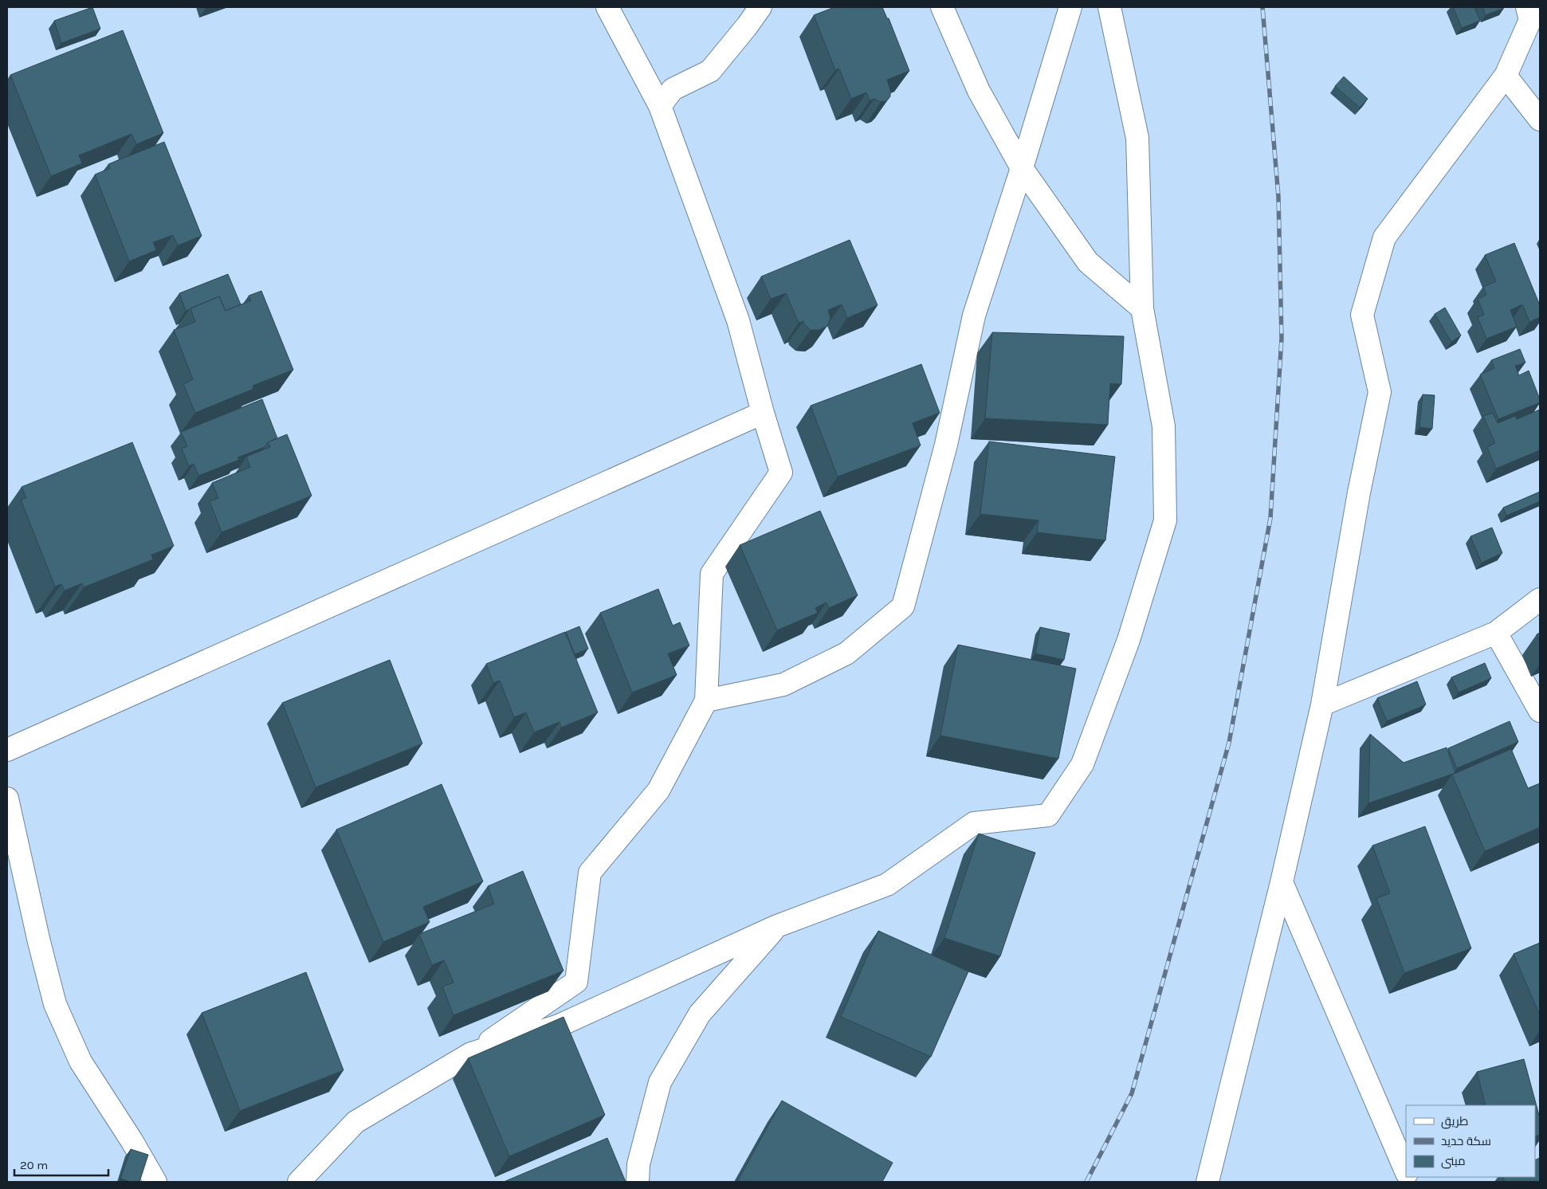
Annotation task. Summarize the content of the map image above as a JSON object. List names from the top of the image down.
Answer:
{
  "legend": ["طريق", "سكة حديد", "مبنى"],
  "scale_bar": "20 m"
}
